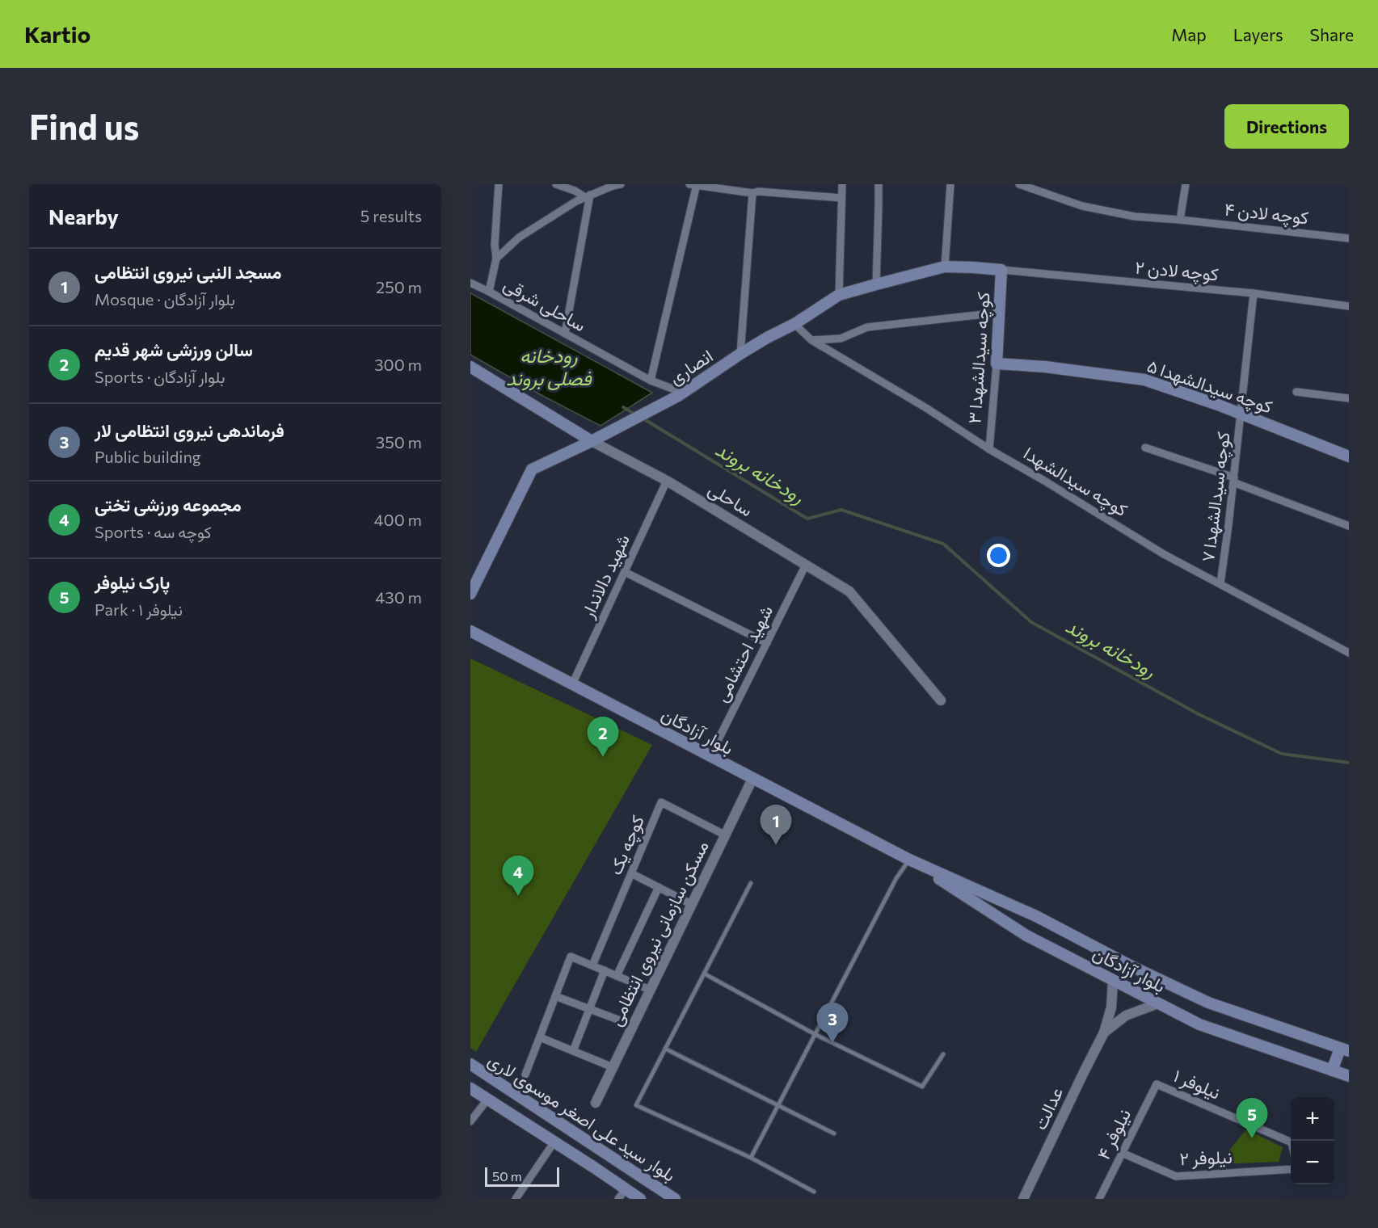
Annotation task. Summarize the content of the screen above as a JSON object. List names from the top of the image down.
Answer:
{
  "streets": {
    "main road": [
      "کوچه سیدالشهدا ۳",
      "انصاری",
      "کوچه سیدالشهدا ۵",
      "ساحلی",
      "بلوار آزادگان",
      "بلوار سید علی اصغر موسوی لاری"
    ],
    "street": [
      "کوچه لادن ۴",
      "کوچه لادن ۲",
      "ساحلی شرقی",
      "کوچه سیدالشهدا",
      "کوچه سیدالشهدا ۷",
      "شهید دالاندار",
      "شهید احتشامی",
      "کوچه یک",
      "مسکن سازمانی نیروی انتظامی",
      "نیلوفر ۱",
      "عدالت",
      "نیلوفر ۴",
      "نیلوفر ۲"
    ]
  },
  "crossings": [
    ["کوچه لادن ۲", "کوچه سیدالشهدا ۳"],
    ["کوچه لادن ۲", "انصاری"],
    ["کوچه لادن ۲", "کوچه سیدالشهدا ۷"],
    ["ساحلی شرقی", "انصاری"],
    ["کوچه سیدالشهدا ۳", "انصاری"],
    ["کوچه سیدالشهدا ۳", "کوچه سیدالشهدا ۵"],
    ["کوچه سیدالشهدا ۳", "کوچه سیدالشهدا"],
    ["انصاری", "کوچه سیدالشهدا"],
    ["انصاری", "ساحلی"],
    ["کوچه سیدالشهدا ۵", "کوچه سیدالشهدا ۷"],
    ["کوچه سیدالشهدا", "کوچه سیدالشهدا ۷"],
    ["ساحلی", "شهید دالاندار"],
    ["ساحلی", "شهید احتشامی"],
    ["شهید دالاندار", "بلوار آزادگان"],
    ["شهید احتشامی", "بلوار آزادگان"],
    ["بلوار آزادگان", "مسکن سازمانی نیروی انتظامی"],
    ["کوچه یک", "مسکن سازمانی نیروی انتظامی"],
    ["نیلوفر ۱", "نیلوفر ۴"],
    ["نیلوفر ۴", "نیلوفر ۲"]
  ],
  "water": ["رودخانه فصلی بروند", "رودخانه بروند"],
  "scale_bar": "50 m",
  "page": {
    "header": "Kartio",
    "nav": ["Map", "Layers", "Share"],
    "buttons": "Directions",
    "title": "Find us",
    "heading": ["Nearby", "5 results"],
    "list": [
      {
        "mark": "1",
        "name": "مسجد النبی نیروی انتظامی",
        "note": "Mosque · بلوار آزادگان",
        "value": "250 m"
      },
      {
        "mark": "2",
        "name": "سالن ورزشی شهر قدیم",
        "note": "Sports · بلوار آزادگان",
        "value": "300 m"
      },
      {
        "mark": "3",
        "name": "فرماندهی نیروی انتظامی لار",
        "note": "Public building",
        "value": "350 m"
      },
      {
        "mark": "4",
        "name": "مجموعه ورزشی تختی",
        "note": "Sports · کوچه سه",
        "value": "400 m"
      },
      {
        "mark": "5",
        "name": "پارک نیلوفر",
        "note": "Park · نیلوفر ۱",
        "value": "430 m"
      }
    ],
    "pins": [
      "2",
      "1",
      "4",
      "3",
      "5"
    ],
    "map_buttons": ["+", "−"],
    "scale": "50 m"
  }
}
